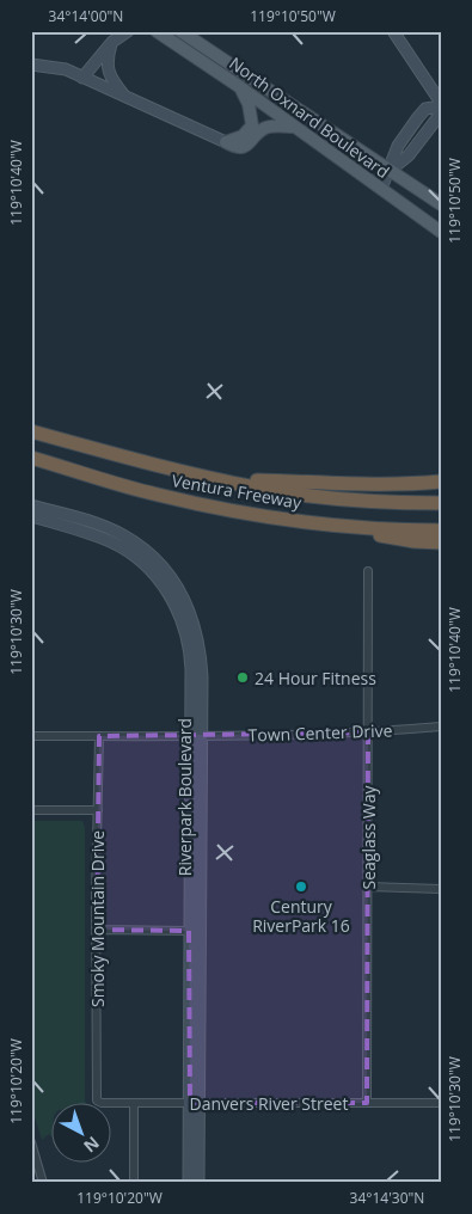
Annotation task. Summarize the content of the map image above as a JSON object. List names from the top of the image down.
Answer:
{
  "streets": {
    "highway": ["Ventura Freeway"],
    "main road": ["North Oxnard Boulevard"],
    "street": [
      "Town Center Drive",
      "Riverpark Boulevard",
      "Seaglass Way",
      "Smoky Mountain Drive",
      "Danvers River Street"
    ]
  },
  "crossings": [
    ["Town Center Drive", "Riverpark Boulevard"],
    ["Town Center Drive", "Seaglass Way"],
    ["Town Center Drive", "Smoky Mountain Drive"],
    ["Riverpark Boulevard", "Danvers River Street"],
    ["Seaglass Way", "Danvers River Street"],
    ["Smoky Mountain Drive", "Danvers River Street"]
  ],
  "places": ["24 Hour Fitness", "Century RiverPark 16"],
  "north": "bottom right",
  "coordinates": [
    "34°14'00\"N",
    "119°10'50\"W",
    "119°10'40\"W",
    "119°10'30\"W",
    "119°10'20\"W",
    "34°14'30\"N"
  ]
}
